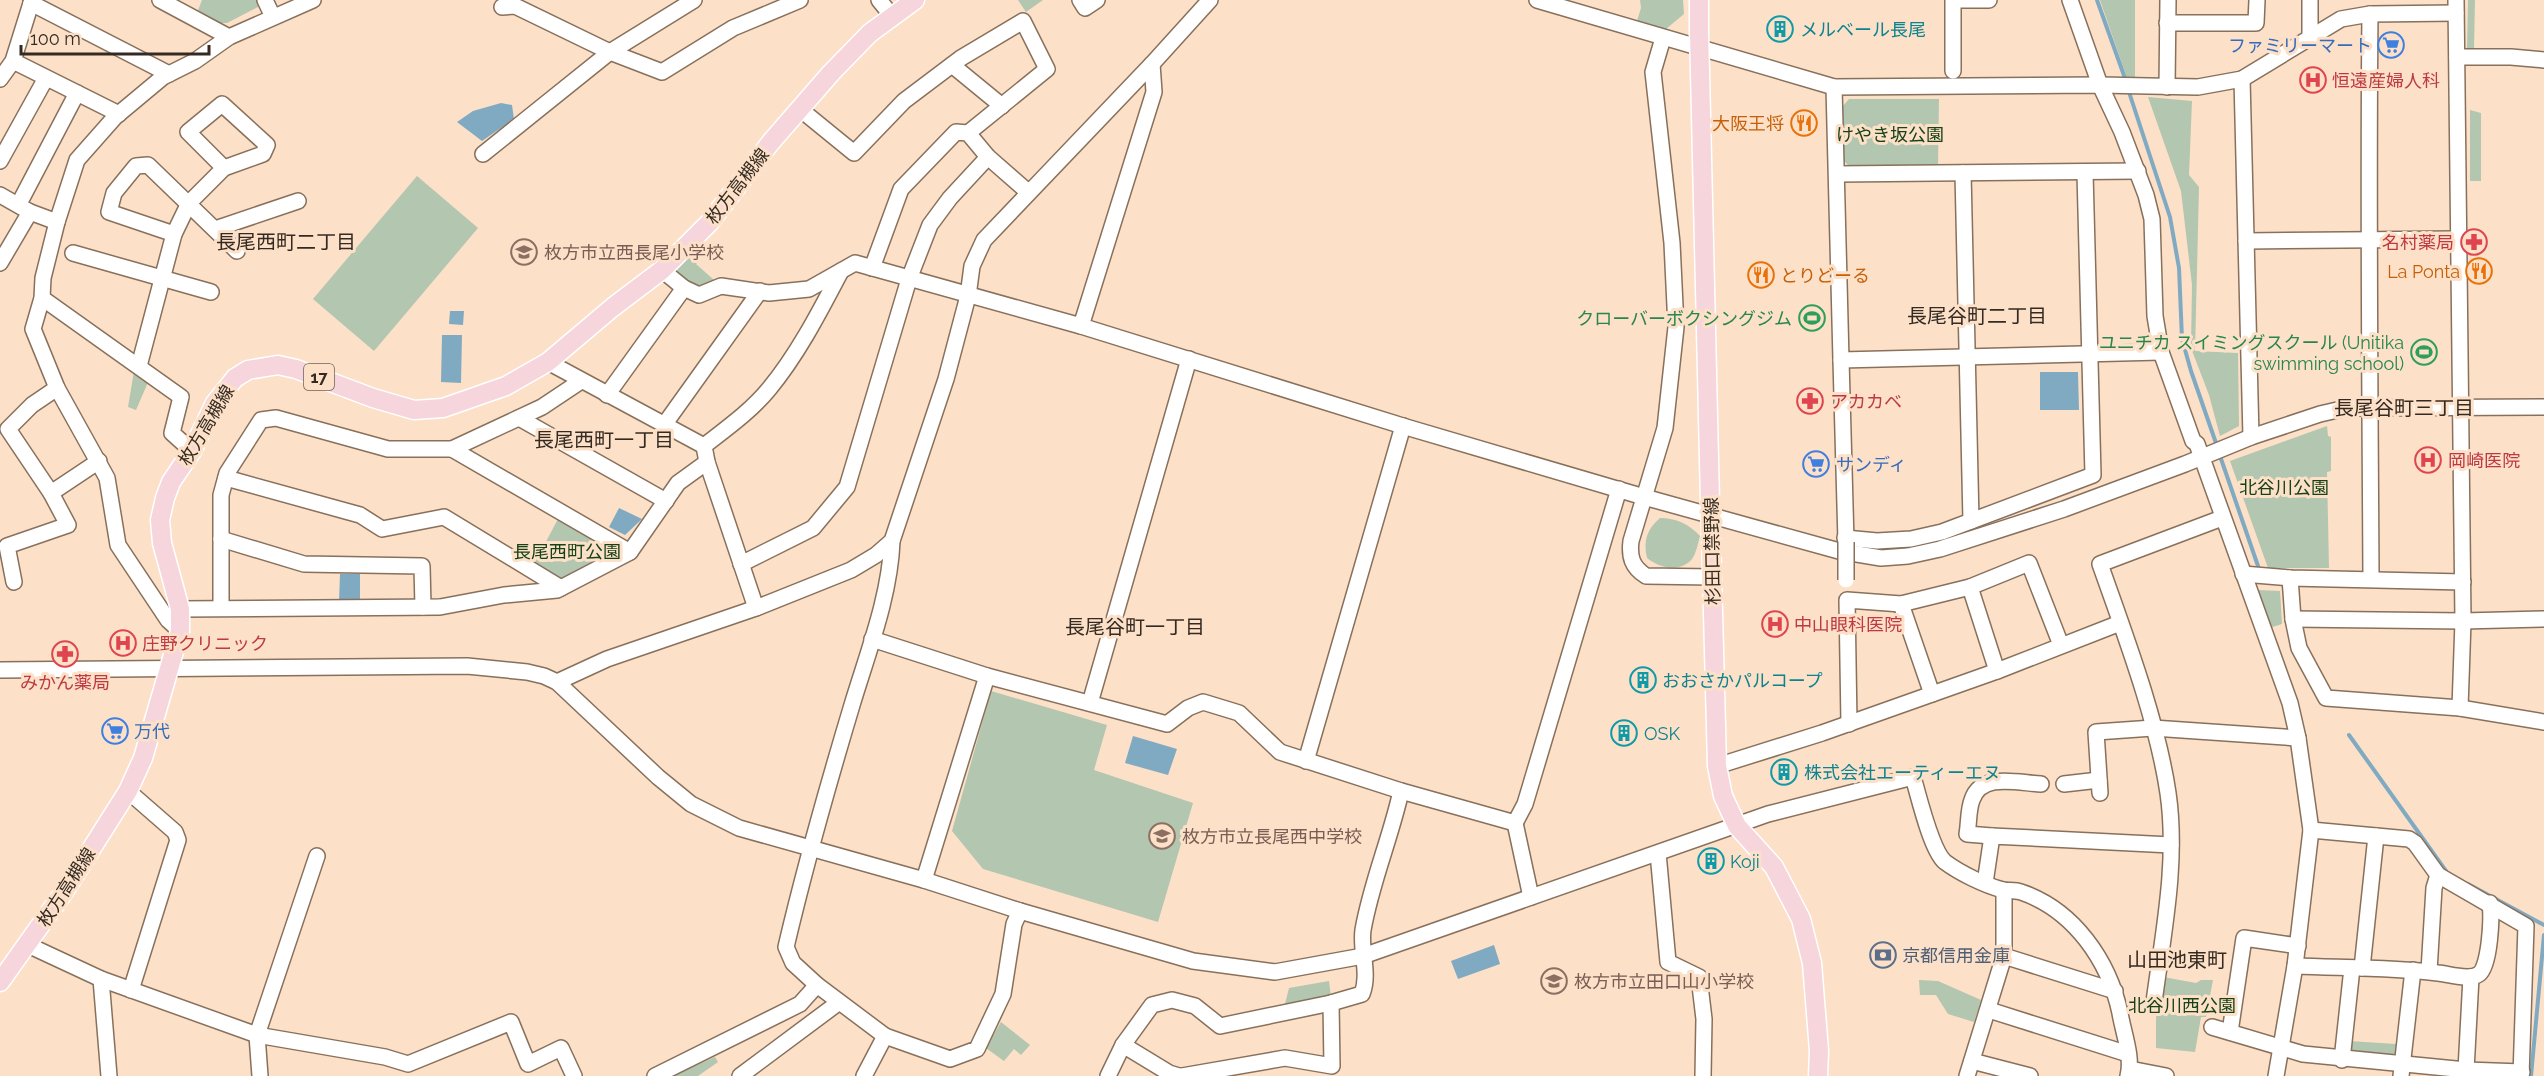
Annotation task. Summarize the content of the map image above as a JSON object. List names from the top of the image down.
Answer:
{
  "streets": {
    "main road": ["枚方高槻線", "17", "杉田口禁野線"]
  },
  "districts": [
    "長尾西町二丁目",
    "長尾谷町二丁目",
    "長尾谷町三丁目",
    "長尾西町一丁目",
    "長尾谷町一丁目",
    "山田池東町"
  ],
  "parks": [
    "けやき坂公園",
    "北谷川公園",
    "長尾西町公園",
    "北谷川西公園"
  ],
  "places": {
    "building": [
      "メルベール長尾",
      "おおさかパルコープ",
      "OSK",
      "株式会社エーティーエヌ",
      "Koji"
    ],
    "supermarket": ["ファミリーマート", "サンディ", "万代"],
    "hospital": [
      "恒遠産婦人科",
      "岡崎医院",
      "中山眼科医院",
      "庄野クリニック"
    ],
    "restaurant": ["大阪王将", "La Ponta", "とりどーる"],
    "pharmacy": ["名村薬局", "アカカベ", "みかん薬局"],
    "school or university": ["枚方市立西長尾小学校", "枚方市立長尾西中学校", "枚方市立田口山小学校"],
    "sports": ["クローバーボクシングジム", "ユニチカ スイミングスクール (Unitika swimming school)"],
    "bank": ["京都信用金庫"]
  },
  "scale_bar": "100 m"
}
